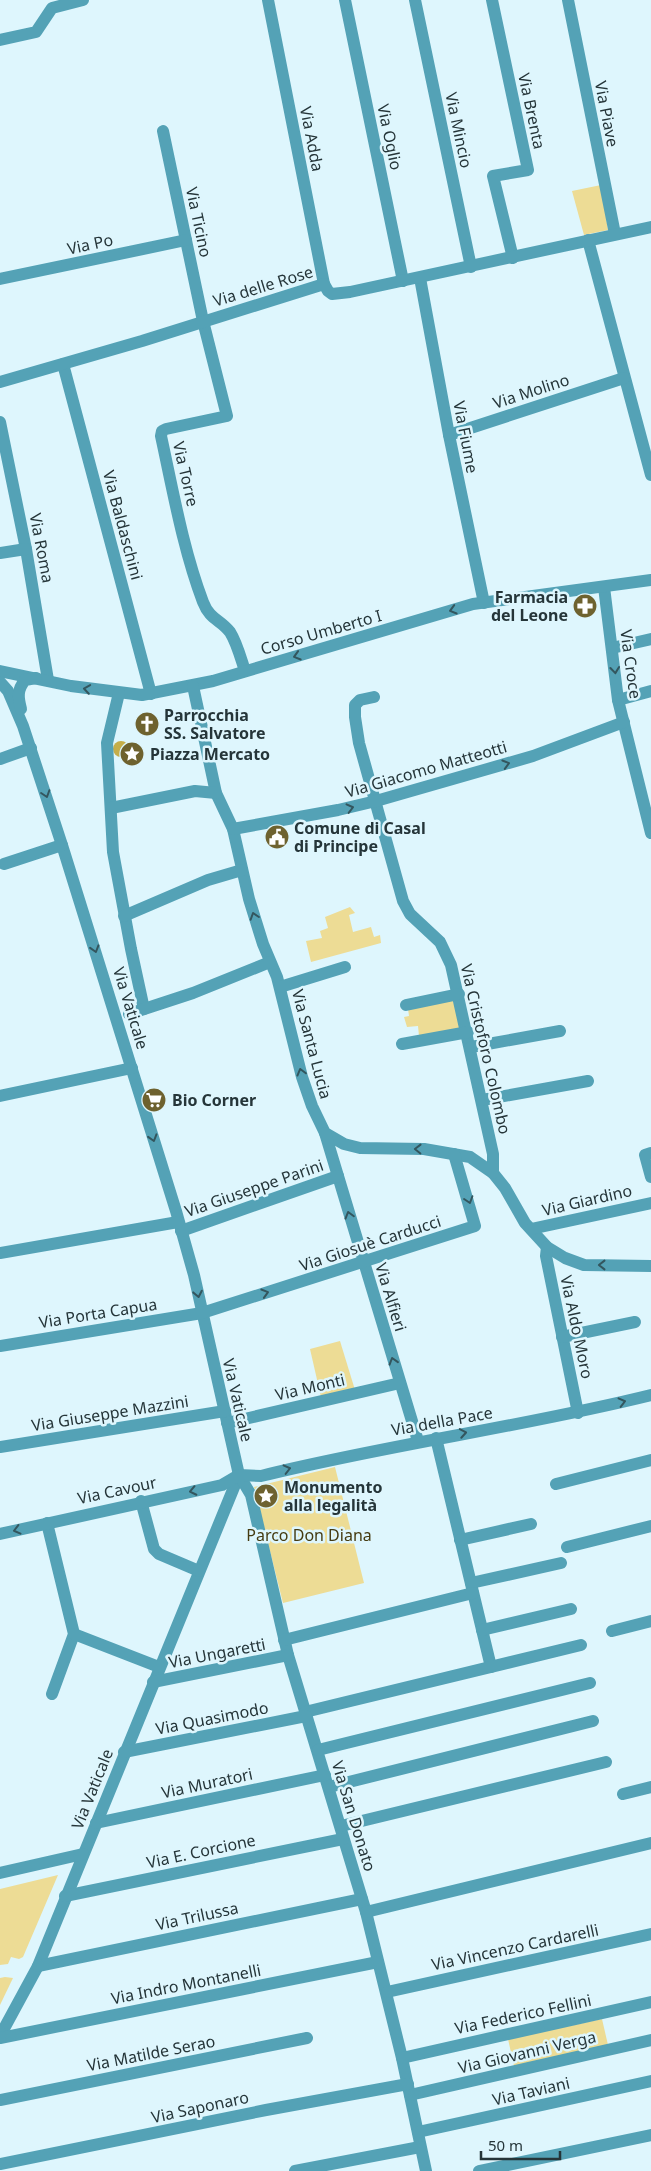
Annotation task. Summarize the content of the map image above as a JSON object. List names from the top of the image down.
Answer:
{
  "streets": {
    "street": [
      "Via Brenta",
      "Via Piave",
      "Via Mincio",
      "Via Oglio",
      "Via Adda",
      "Via Ticino",
      "Via Po",
      "Via delle Rose",
      "Via Molino",
      "Via Fiume",
      "Via Torre",
      "Via Baldaschini",
      "Via Roma",
      "Corso Umberto I",
      "Via Croce",
      "Via Giacomo Matteotti",
      "Via Vaticale",
      "Via Santa Lucia",
      "Via Cristoforo Colombo",
      "Via Giuseppe Parini",
      "Via Giardino",
      "Via Giosuè Carducci",
      "Via Alfieri",
      "Via Porta Capua",
      "Via Aldo Moro",
      "Via Monti",
      "Via Giuseppe Mazzini",
      "Via della Pace",
      "Via Cavour",
      "Via Ungaretti",
      "Via Quasimodo",
      "Via Muratori",
      "Via San Donato",
      "Via E. Corcione",
      "Via Trilussa",
      "Via Vincenzo Cardarelli",
      "Via Indro Montanelli",
      "Via Federico Fellini",
      "Via Giovanni Verga",
      "Via Matilde Serao",
      "Via Taviani",
      "Via Saponaro"
    ]
  },
  "crossings": [
    ["Via Brenta", "Via delle Rose"],
    ["Via Piave", "Via delle Rose"],
    ["Via Mincio", "Via delle Rose"],
    ["Via Oglio", "Via delle Rose"],
    ["Via Adda", "Via delle Rose"],
    ["Via Ticino", "Via Po"],
    ["Via Ticino", "Via delle Rose"],
    ["Via Ticino", "Via Torre"],
    ["Via delle Rose", "Via Fiume"],
    ["Via delle Rose", "Via Torre"],
    ["Via delle Rose", "Via Baldaschini"],
    ["Via Molino", "Via Fiume"],
    ["Via Fiume", "Corso Umberto I"],
    ["Via Torre", "Corso Umberto I"],
    ["Via Baldaschini", "Corso Umberto I"],
    ["Via Roma", "Corso Umberto I"],
    ["Via Roma", "Via Vaticale"],
    ["Corso Umberto I", "Via Croce"],
    ["Corso Umberto I", "Via Vaticale"],
    ["Corso Umberto I", "Via Santa Lucia"],
    ["Via Croce", "Via Giacomo Matteotti"],
    ["Via Giacomo Matteotti", "Via Santa Lucia"],
    ["Via Giacomo Matteotti", "Via Cristoforo Colombo"],
    ["Via Vaticale", "Via Giuseppe Parini"],
    ["Via Vaticale", "Via Giosuè Carducci"],
    ["Via Vaticale", "Via Porta Capua"],
    ["Via Vaticale", "Via Monti"],
    ["Via Vaticale", "Via Giuseppe Mazzini"],
    ["Via Vaticale", "Via della Pace"],
    ["Via Vaticale", "Via Cavour"],
    ["Via Vaticale", "Via Ungaretti"],
    ["Via Vaticale", "Via Quasimodo"],
    ["Via Vaticale", "Via Muratori"],
    ["Via Vaticale", "Via San Donato"],
    ["Via Vaticale", "Via E. Corcione"],
    ["Via Vaticale", "Via Trilussa"],
    ["Via Vaticale", "Via Indro Montanelli"],
    ["Via Santa Lucia", "Via Alfieri"],
    ["Via Giuseppe Parini", "Via Alfieri"],
    ["Via Giosuè Carducci", "Via Alfieri"],
    ["Via Giosuè Carducci", "Via Porta Capua"],
    ["Via Alfieri", "Via Monti"],
    ["Via Alfieri", "Via della Pace"],
    ["Via Aldo Moro", "Via della Pace"],
    ["Via Monti", "Via Giuseppe Mazzini"],
    ["Via della Pace", "Via Cavour"],
    ["Via della Pace", "Via San Donato"],
    ["Via Cavour", "Via San Donato"],
    ["Via Ungaretti", "Via San Donato"],
    ["Via Quasimodo", "Via San Donato"],
    ["Via Muratori", "Via San Donato"],
    ["Via San Donato", "Via E. Corcione"],
    ["Via San Donato", "Via Trilussa"],
    ["Via San Donato", "Via Vincenzo Cardarelli"],
    ["Via San Donato", "Via Indro Montanelli"],
    ["Via San Donato", "Via Federico Fellini"],
    ["Via San Donato", "Via Giovanni Verga"],
    ["Via San Donato", "Via Taviani"],
    ["Via San Donato", "Via Saponaro"],
    ["Via Giovanni Verga", "Via Saponaro"]
  ],
  "one_way": [
    "Corso Umberto I",
    "Via Giacomo Matteotti",
    "Via Santa Lucia",
    "Via Alfieri",
    "Via Cavour"
  ],
  "parks": ["Parco Don Diana"],
  "places": {
    "pharmacy": ["Farmacia del Leone"],
    "church": ["Parrocchia SS. Salvatore"],
    "place": ["Piazza Mercato", "Monumento alla legalità"],
    "public building": ["Comune di Casal di Principe"],
    "supermarket": ["Bio Corner"]
  },
  "scale_bar": "50 m"
}
